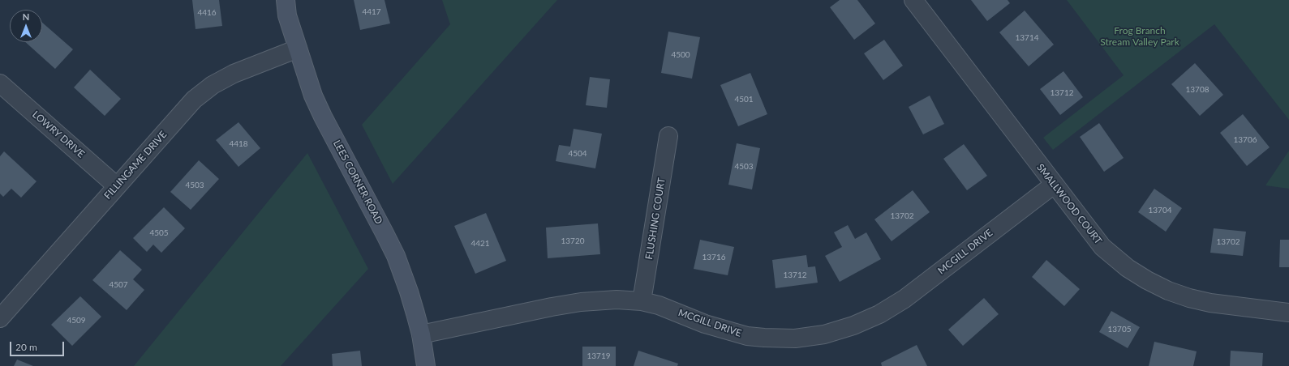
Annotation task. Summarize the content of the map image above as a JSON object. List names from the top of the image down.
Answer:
{
  "streets": {
    "street": [
      "LOWRY DRIVE",
      "FILLINGAME DRIVE",
      "LEES CORNER ROAD",
      "SMALLWOOD COURT",
      "FLUSHING COURT",
      "MCGILL DRIVE"
    ]
  },
  "crossings": [
    ["LOWRY DRIVE", "FILLINGAME DRIVE"],
    ["FILLINGAME DRIVE", "LEES CORNER ROAD"],
    ["LEES CORNER ROAD", "MCGILL DRIVE"],
    ["SMALLWOOD COURT", "MCGILL DRIVE"],
    ["FLUSHING COURT", "MCGILL DRIVE"]
  ],
  "parks": ["Frog Branch Stream Valley Park"],
  "house_numbers": [
    "4417",
    "4416",
    "13714",
    "4500",
    "13708",
    "13712",
    "4501",
    "13706",
    "4418",
    "4504",
    "4503",
    "4503",
    "13704",
    "13702",
    "4505",
    "13720",
    "13702",
    "4421",
    "13716",
    "13712",
    "4507",
    "4509",
    "13705",
    "13719"
  ],
  "scale_bar": "20 m",
  "north": "top"
}
